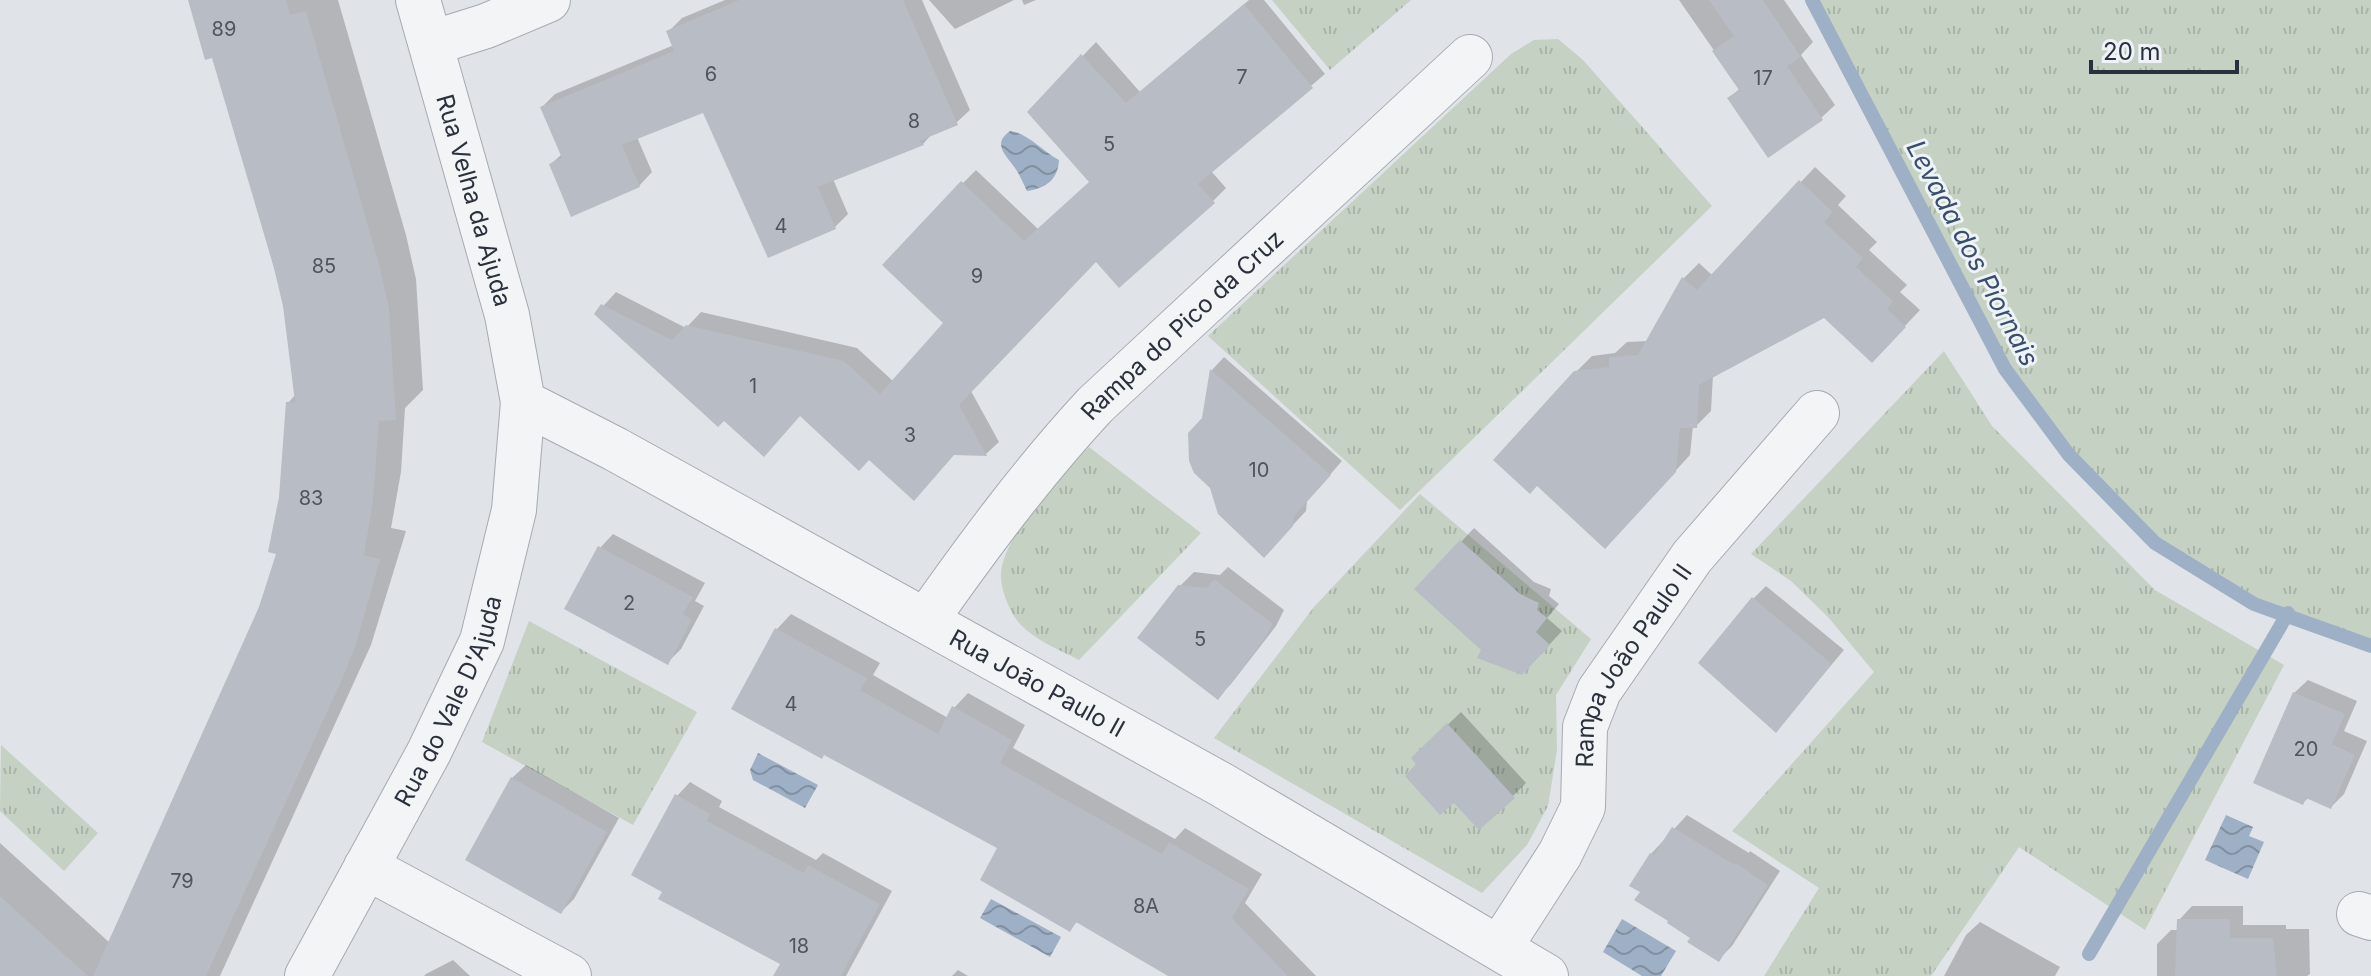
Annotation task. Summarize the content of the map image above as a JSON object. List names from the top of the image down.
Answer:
{
  "streets": {
    "street": [
      "Rua Velha da Ajuda",
      "Rampa do Pico da Cruz",
      "Rampa João Paulo II",
      "Rua João Paulo II",
      "Rua do Vale D'Ajuda"
    ]
  },
  "crossings": [
    ["Rua Velha da Ajuda", "Rua João Paulo II"],
    ["Rua Velha da Ajuda", "Rua do Vale D'Ajuda"],
    ["Rampa do Pico da Cruz", "Rua João Paulo II"],
    ["Rampa João Paulo II", "Rua João Paulo II"],
    ["Rua João Paulo II", "Rua do Vale D'Ajuda"]
  ],
  "water": ["Levada dos Piornais"],
  "house_numbers": [
    "89",
    "6",
    "7",
    "17",
    "8",
    "5",
    "4",
    "85",
    "9",
    "1",
    "3",
    "10",
    "83",
    "2",
    "5",
    "4",
    "20",
    "79",
    "8A",
    "18"
  ],
  "scale_bar": "20 m"
}
